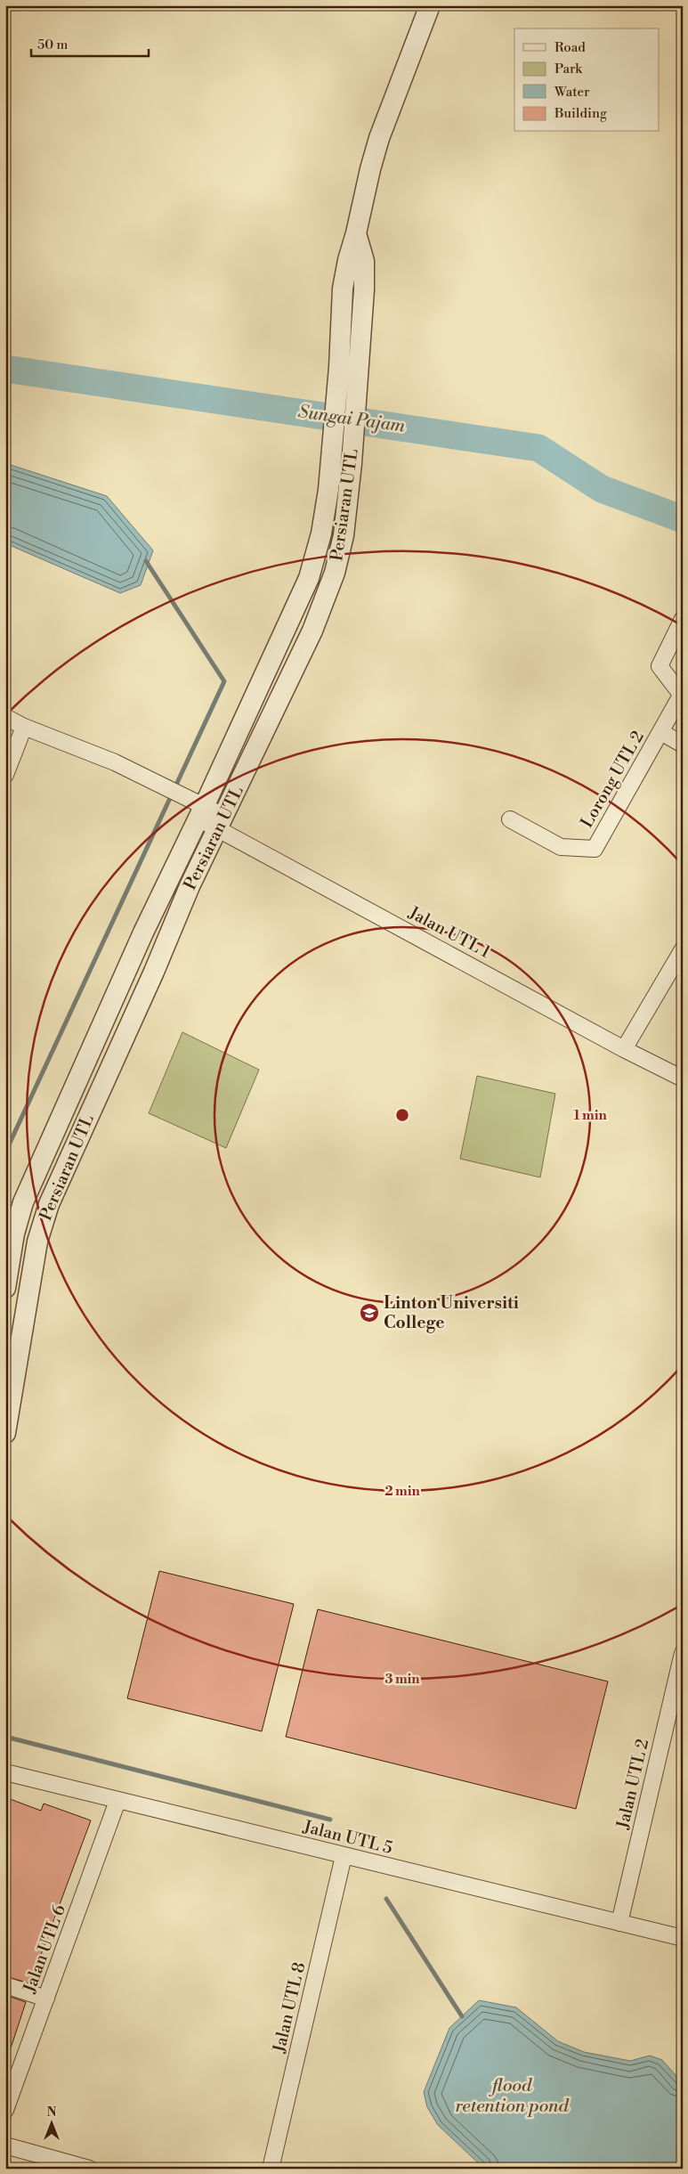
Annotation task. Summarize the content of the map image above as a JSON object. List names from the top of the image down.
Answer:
{
  "streets": {
    "street": [
      "Persiaran UTL",
      "Lorong UTL 2",
      "Jalan UTL 1",
      "Jalan UTL 2",
      "Jalan UTL 5",
      "Jalan UTL 6",
      "Jalan UTL 8"
    ]
  },
  "crossings": [
    ["Persiaran UTL", "Jalan UTL 1"],
    ["Jalan UTL 2", "Jalan UTL 5"],
    ["Jalan UTL 5", "Jalan UTL 6"],
    ["Jalan UTL 5", "Jalan UTL 8"]
  ],
  "water": ["Sungai Pajam", "flood retention pond"],
  "places": {
    "school or university": ["Linton Universiti College"]
  },
  "legend": [
    "Road",
    "Park",
    "Water",
    "Building"
  ],
  "scale_bar": "50 m",
  "north": "top",
  "rings": ["1 min", "2 min", "3 min"]
}
